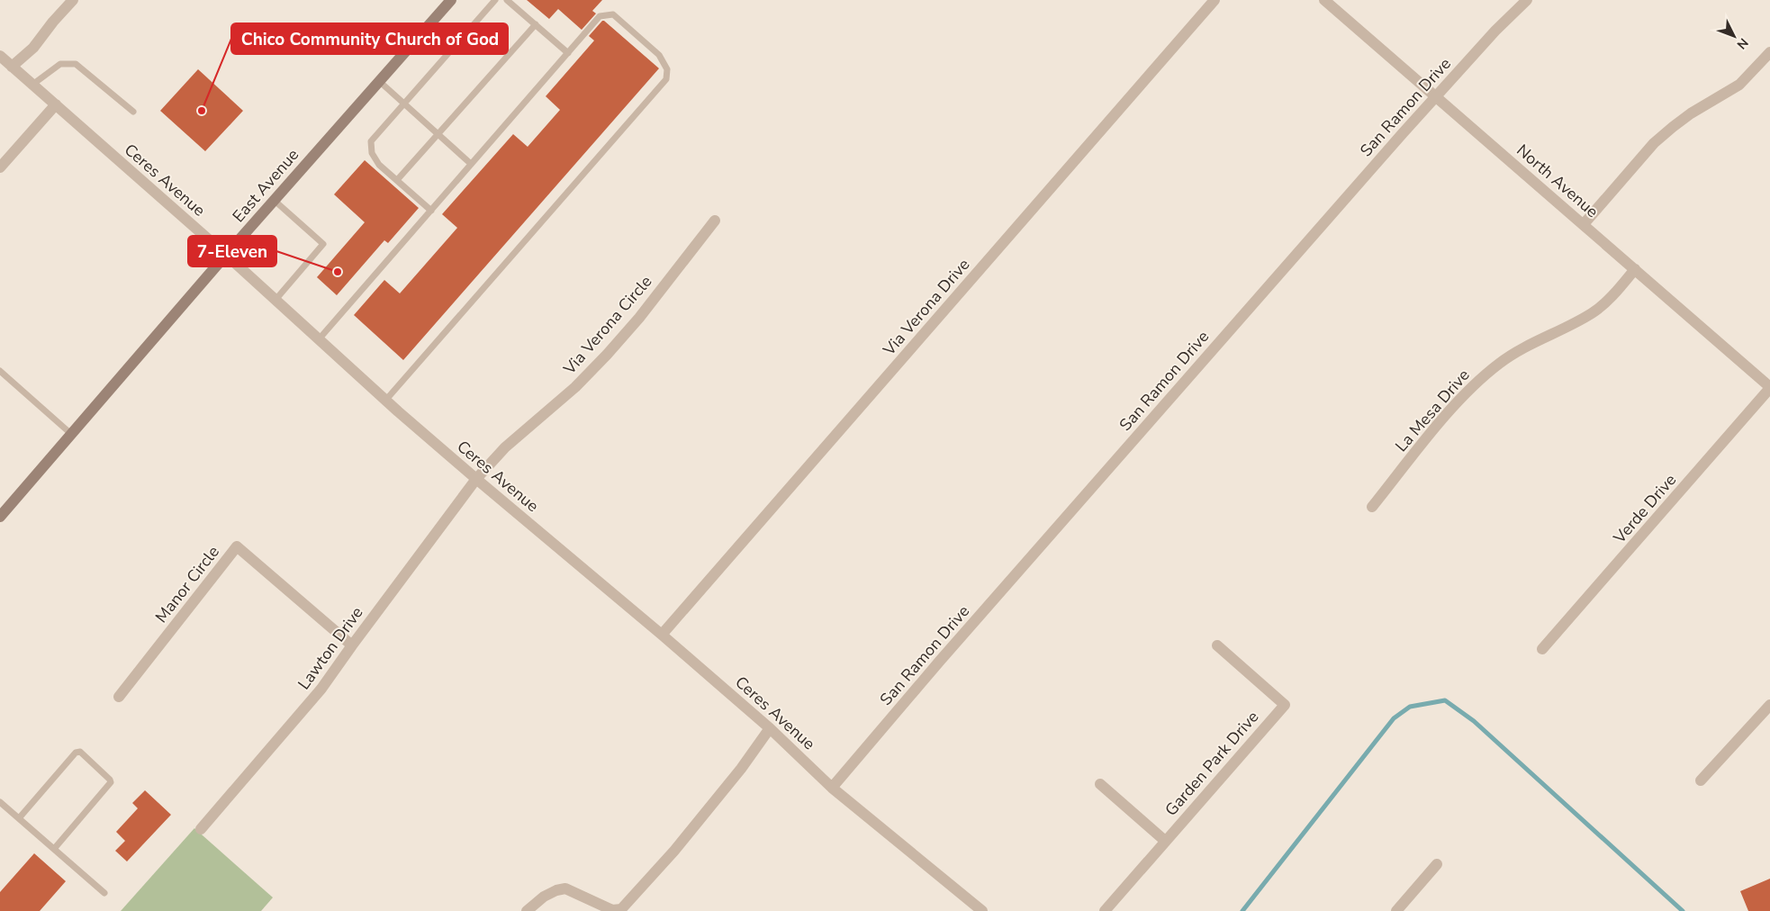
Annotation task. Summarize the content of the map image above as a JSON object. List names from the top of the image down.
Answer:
{
  "streets": {
    "main road": ["East Avenue"],
    "street": [
      "San Ramon Drive",
      "Ceres Avenue",
      "North Avenue",
      "Via Verona Drive",
      "Via Verona Circle",
      "La Mesa Drive",
      "Verde Drive",
      "Manor Circle",
      "Lawton Drive",
      "Garden Park Drive"
    ]
  },
  "crossings": [
    ["San Ramon Drive", "Ceres Avenue"],
    ["San Ramon Drive", "North Avenue"],
    ["Ceres Avenue", "East Avenue"],
    ["Ceres Avenue", "Via Verona Drive"],
    ["Ceres Avenue", "Via Verona Circle"],
    ["Ceres Avenue", "Lawton Drive"],
    ["North Avenue", "La Mesa Drive"],
    ["North Avenue", "Verde Drive"],
    ["Via Verona Circle", "Lawton Drive"],
    ["Manor Circle", "Lawton Drive"]
  ],
  "places": ["Chico Community Church of God", "7-Eleven"],
  "north": "bottom right"
}
